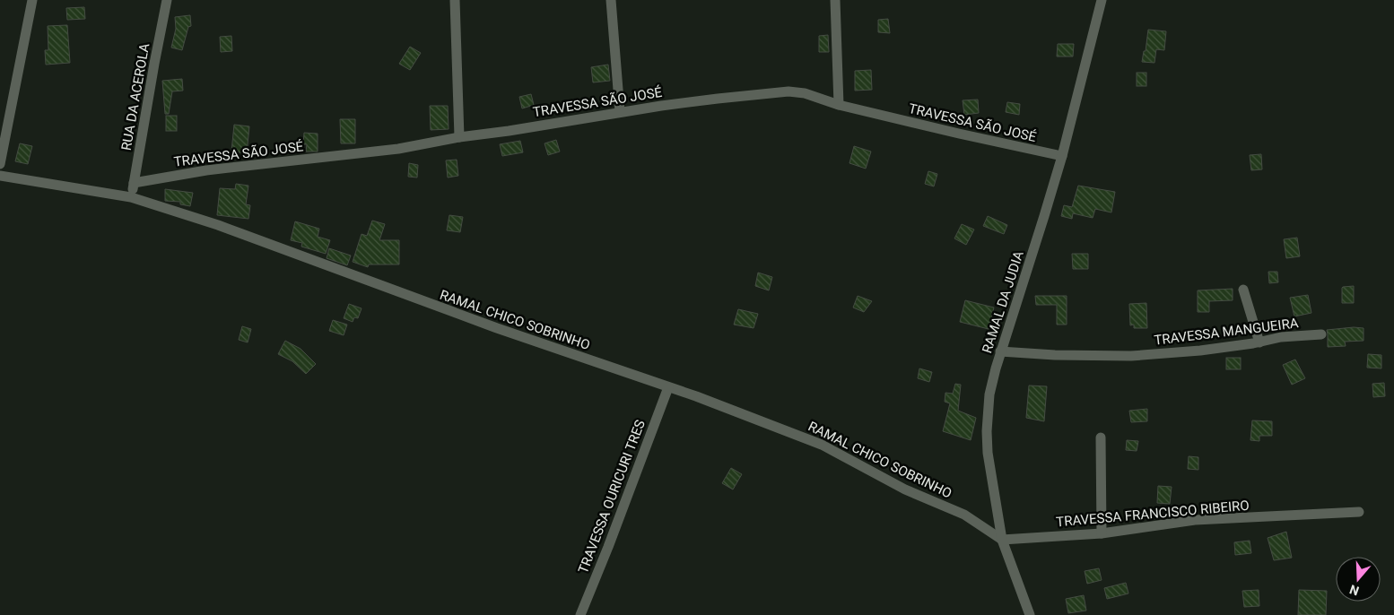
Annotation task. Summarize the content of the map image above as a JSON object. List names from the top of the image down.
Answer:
{
  "streets": {
    "street": [
      "RUA DA ACEROLA",
      "TRAVESSA SÃO JOSÉ",
      "RAMAL DA JUDIA",
      "RAMAL CHICO SOBRINHO",
      "TRAVESSA MANGUEIRA",
      "TRAVESSA OURICURI TRES",
      "TRAVESSA FRANCISCO RIBEIRO"
    ]
  },
  "crossings": [
    ["RUA DA ACEROLA", "TRAVESSA SÃO JOSÉ"],
    ["RUA DA ACEROLA", "RAMAL CHICO SOBRINHO"],
    ["TRAVESSA SÃO JOSÉ", "RAMAL DA JUDIA"],
    ["RAMAL DA JUDIA", "RAMAL CHICO SOBRINHO"],
    ["RAMAL DA JUDIA", "TRAVESSA MANGUEIRA"],
    ["RAMAL DA JUDIA", "TRAVESSA FRANCISCO RIBEIRO"],
    ["RAMAL CHICO SOBRINHO", "TRAVESSA OURICURI TRES"],
    ["RAMAL CHICO SOBRINHO", "TRAVESSA FRANCISCO RIBEIRO"]
  ],
  "north": "bottom"
}
